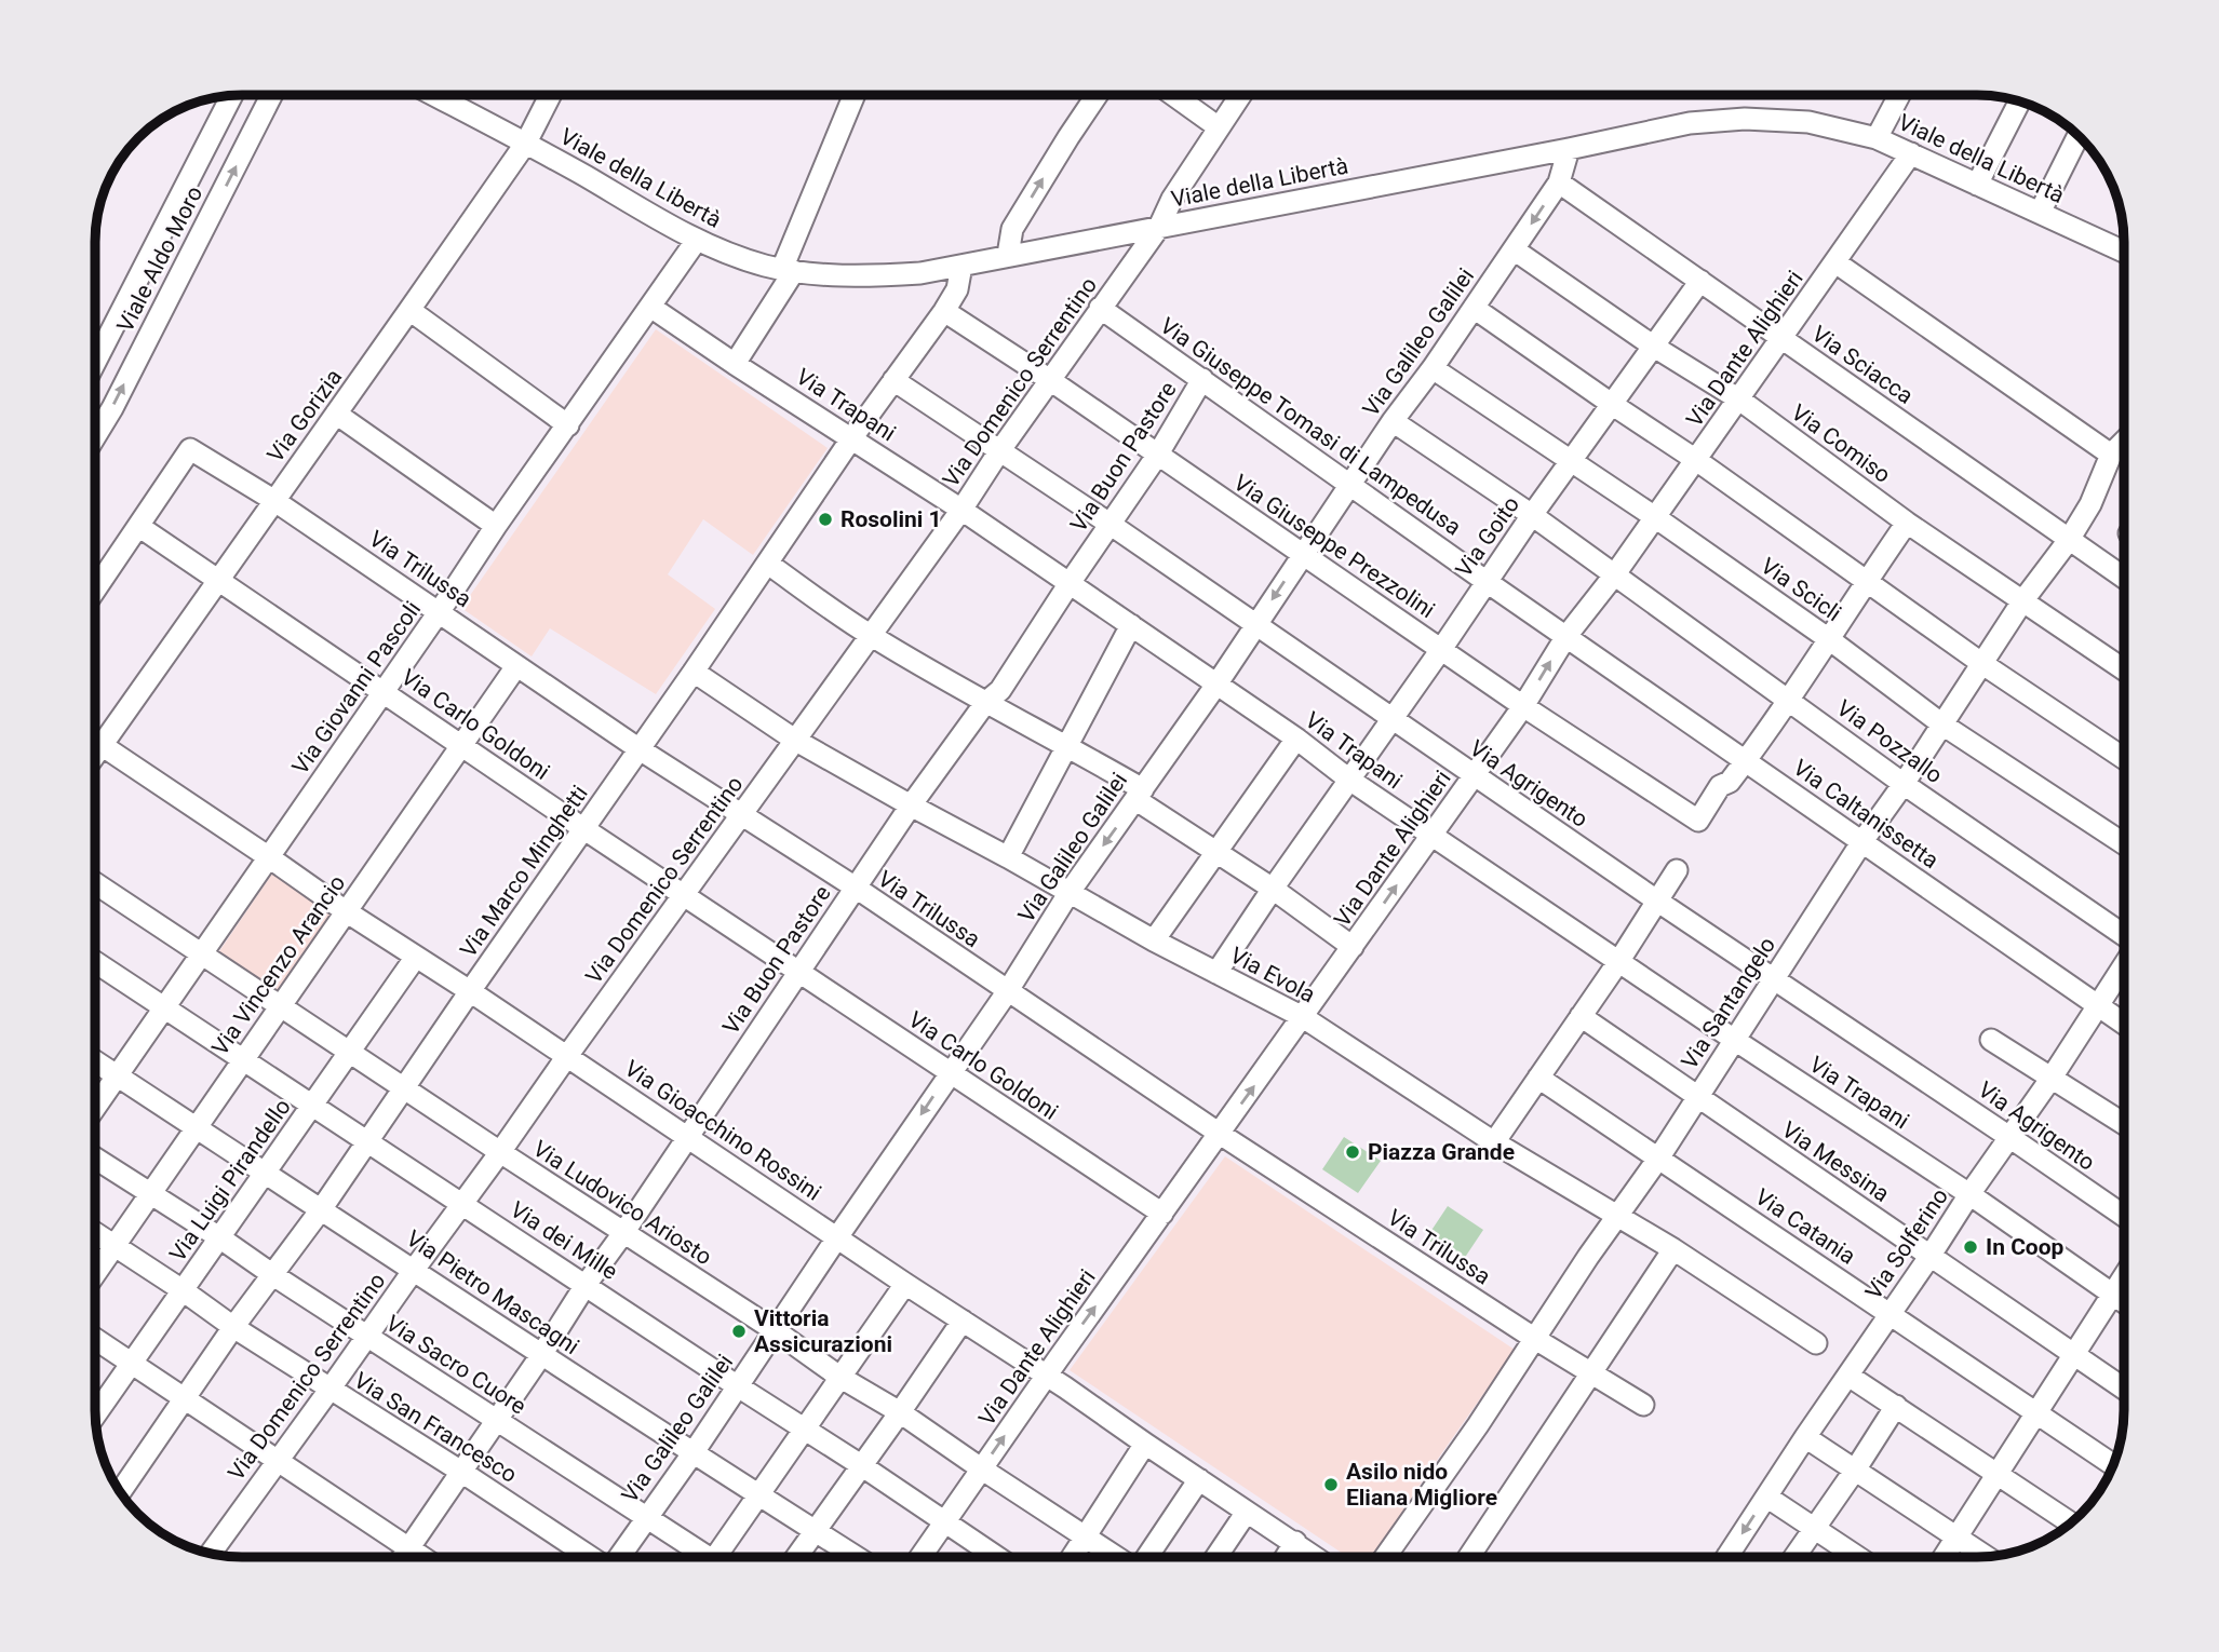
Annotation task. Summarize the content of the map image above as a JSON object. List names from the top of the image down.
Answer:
{
  "streets": {
    "street": [
      "Viale della Libertà",
      "Viale Aldo Moro",
      "Via Galileo Galilei",
      "Via Dante Alighieri",
      "Via Sciacca",
      "Via Domenico Serrentino",
      "Via Trapani",
      "Via Gorizia",
      "Via Giuseppe Tomasi di Lampedusa",
      "Via Comiso",
      "Via Buon Pastore",
      "Via Goito",
      "Via Giuseppe Prezzolini",
      "Via Trilussa",
      "Via Scicli",
      "Via Giovanni Pascoli",
      "Via Carlo Goldoni",
      "Via Pozzallo",
      "Via Agrigento",
      "Via Caltanissetta",
      "Via Marco Minghetti",
      "Via Vincenzo Arancio",
      "Via Evola",
      "Via Santangelo",
      "Via Gioacchino Rossini",
      "Via Messina",
      "Via Luigi Pirandello",
      "Via Ludovico Ariosto",
      "Via Catania",
      "Via dei Mille",
      "Via Solferino",
      "Via Pietro Mascagni",
      "Via Sacro Cuore",
      "Via San Francesco"
    ]
  },
  "crossings": [
    ["Viale della Libertà", "Via Galileo Galilei"],
    ["Viale della Libertà", "Via Dante Alighieri"],
    ["Viale della Libertà", "Via Domenico Serrentino"],
    ["Viale della Libertà", "Via Gorizia"],
    ["Viale della Libertà", "Via Giovanni Pascoli"],
    ["Viale della Libertà", "Via Marco Minghetti"],
    ["Via Galileo Galilei", "Via Sciacca"],
    ["Via Galileo Galilei", "Via Trapani"],
    ["Via Galileo Galilei", "Via Giuseppe Tomasi di Lampedusa"],
    ["Via Galileo Galilei", "Via Comiso"],
    ["Via Galileo Galilei", "Via Giuseppe Prezzolini"],
    ["Via Galileo Galilei", "Via Trilussa"],
    ["Via Galileo Galilei", "Via Scicli"],
    ["Via Galileo Galilei", "Via Carlo Goldoni"],
    ["Via Galileo Galilei", "Via Pozzallo"],
    ["Via Galileo Galilei", "Via Agrigento"],
    ["Via Galileo Galilei", "Via Evola"],
    ["Via Galileo Galilei", "Via Gioacchino Rossini"],
    ["Via Galileo Galilei", "Via Ludovico Ariosto"],
    ["Via Galileo Galilei", "Via dei Mille"],
    ["Via Galileo Galilei", "Via Pietro Mascagni"],
    ["Via Galileo Galilei", "Via Sacro Cuore"],
    ["Via Dante Alighieri", "Via Sciacca"],
    ["Via Dante Alighieri", "Via Trapani"],
    ["Via Dante Alighieri", "Via Giuseppe Tomasi di Lampedusa"],
    ["Via Dante Alighieri", "Via Comiso"],
    ["Via Dante Alighieri", "Via Giuseppe Prezzolini"],
    ["Via Dante Alighieri", "Via Trilussa"],
    ["Via Dante Alighieri", "Via Scicli"],
    ["Via Dante Alighieri", "Via Carlo Goldoni"],
    ["Via Dante Alighieri", "Via Pozzallo"],
    ["Via Dante Alighieri", "Via Agrigento"],
    ["Via Dante Alighieri", "Via Caltanissetta"],
    ["Via Dante Alighieri", "Via Evola"],
    ["Via Dante Alighieri", "Via Gioacchino Rossini"],
    ["Via Dante Alighieri", "Via Ludovico Ariosto"],
    ["Via Dante Alighieri", "Via dei Mille"],
    ["Via Sciacca", "Via Goito"],
    ["Via Sciacca", "Via Santangelo"],
    ["Via Domenico Serrentino", "Via Trapani"],
    ["Via Domenico Serrentino", "Via Giuseppe Tomasi di Lampedusa"],
    ["Via Domenico Serrentino", "Via Giuseppe Prezzolini"],
    ["Via Domenico Serrentino", "Via Trilussa"],
    ["Via Domenico Serrentino", "Via Carlo Goldoni"],
    ["Via Domenico Serrentino", "Via Agrigento"],
    ["Via Domenico Serrentino", "Via Evola"],
    ["Via Domenico Serrentino", "Via Gioacchino Rossini"],
    ["Via Domenico Serrentino", "Via Ludovico Ariosto"],
    ["Via Domenico Serrentino", "Via dei Mille"],
    ["Via Domenico Serrentino", "Via Pietro Mascagni"],
    ["Via Domenico Serrentino", "Via Sacro Cuore"],
    ["Via Domenico Serrentino", "Via San Francesco"],
    ["Via Trapani", "Via Buon Pastore"],
    ["Via Trapani", "Via Goito"],
    ["Via Trapani", "Via Giovanni Pascoli"],
    ["Via Trapani", "Via Marco Minghetti"],
    ["Via Trapani", "Via Santangelo"],
    ["Via Trapani", "Via Solferino"],
    ["Via Gorizia", "Via Trilussa"],
    ["Via Gorizia", "Via Carlo Goldoni"],
    ["Via Gorizia", "Via Gioacchino Rossini"],
    ["Via Giuseppe Tomasi di Lampedusa", "Via Buon Pastore"],
    ["Via Giuseppe Tomasi di Lampedusa", "Via Goito"],
    ["Via Giuseppe Tomasi di Lampedusa", "Via Caltanissetta"],
    ["Via Comiso", "Via Goito"],
    ["Via Comiso", "Via Santangelo"],
    ["Via Buon Pastore", "Via Giuseppe Prezzolini"],
    ["Via Buon Pastore", "Via Trilussa"],
    ["Via Buon Pastore", "Via Carlo Goldoni"],
    ["Via Buon Pastore", "Via Agrigento"],
    ["Via Buon Pastore", "Via Evola"],
    ["Via Buon Pastore", "Via Gioacchino Rossini"],
    ["Via Buon Pastore", "Via Ludovico Ariosto"],
    ["Via Buon Pastore", "Via dei Mille"],
    ["Via Buon Pastore", "Via Pietro Mascagni"],
    ["Via Buon Pastore", "Via Sacro Cuore"],
    ["Via Buon Pastore", "Via San Francesco"],
    ["Via Goito", "Via Giuseppe Prezzolini"],
    ["Via Goito", "Via Scicli"],
    ["Via Goito", "Via Pozzallo"],
    ["Via Goito", "Via Agrigento"],
    ["Via Goito", "Via Evola"],
    ["Via Giuseppe Prezzolini", "Via Caltanissetta"],
    ["Via Giuseppe Prezzolini", "Via Marco Minghetti"],
    ["Via Trilussa", "Via Giovanni Pascoli"],
    ["Via Trilussa", "Via Carlo Goldoni"],
    ["Via Trilussa", "Via Marco Minghetti"],
    ["Via Trilussa", "Via Vincenzo Arancio"],
    ["Via Trilussa", "Via Santangelo"],
    ["Via Scicli", "Via Santangelo"],
    ["Via Giovanni Pascoli", "Via Carlo Goldoni"],
    ["Via Giovanni Pascoli", "Via Gioacchino Rossini"],
    ["Via Giovanni Pascoli", "Via Ludovico Ariosto"],
    ["Via Giovanni Pascoli", "Via dei Mille"],
    ["Via Giovanni Pascoli", "Via Pietro Mascagni"],
    ["Via Carlo Goldoni", "Via Marco Minghetti"],
    ["Via Carlo Goldoni", "Via Vincenzo Arancio"],
    ["Via Pozzallo", "Via Santangelo"],
    ["Via Agrigento", "Via Marco Minghetti"],
    ["Via Agrigento", "Via Santangelo"],
    ["Via Agrigento", "Via Solferino"],
    ["Via Caltanissetta", "Via Santangelo"],
    ["Via Caltanissetta", "Via Solferino"],
    ["Via Marco Minghetti", "Via Evola"],
    ["Via Marco Minghetti", "Via Gioacchino Rossini"],
    ["Via Marco Minghetti", "Via Ludovico Ariosto"],
    ["Via Marco Minghetti", "Via dei Mille"],
    ["Via Marco Minghetti", "Via Pietro Mascagni"],
    ["Via Marco Minghetti", "Via Sacro Cuore"],
    ["Via Marco Minghetti", "Via San Francesco"],
    ["Via Vincenzo Arancio", "Via Gioacchino Rossini"],
    ["Via Vincenzo Arancio", "Via Ludovico Ariosto"],
    ["Via Vincenzo Arancio", "Via dei Mille"],
    ["Via Vincenzo Arancio", "Via Pietro Mascagni"],
    ["Via Vincenzo Arancio", "Via Sacro Cuore"],
    ["Via Vincenzo Arancio", "Via San Francesco"],
    ["Via Evola", "Via Santangelo"],
    ["Via Santangelo", "Via Messina"],
    ["Via Santangelo", "Via Catania"],
    ["Via Gioacchino Rossini", "Via Luigi Pirandello"],
    ["Via Messina", "Via Solferino"],
    ["Via Luigi Pirandello", "Via Ludovico Ariosto"],
    ["Via Luigi Pirandello", "Via dei Mille"],
    ["Via Luigi Pirandello", "Via Pietro Mascagni"],
    ["Via Luigi Pirandello", "Via Sacro Cuore"],
    ["Via Luigi Pirandello", "Via San Francesco"],
    ["Via Catania", "Via Solferino"]
  ],
  "places": [
    "Rosolini 1",
    "Piazza Grande",
    "In Coop",
    "Vittoria Assicurazioni",
    "Asilo nido Eliana Migliore"
  ]
}
